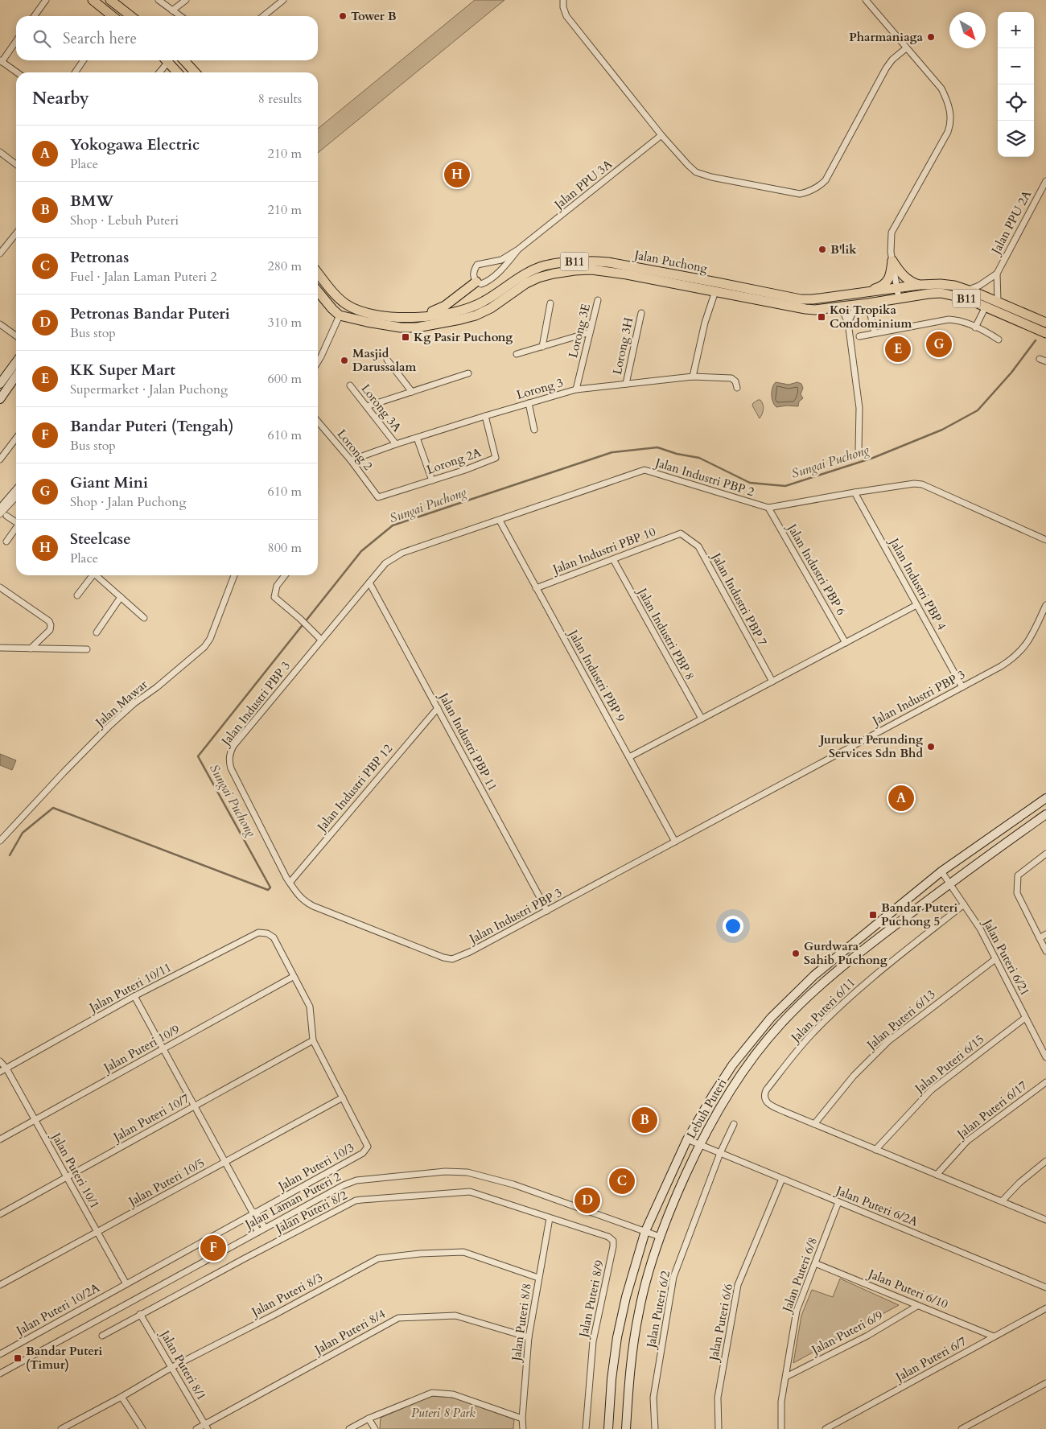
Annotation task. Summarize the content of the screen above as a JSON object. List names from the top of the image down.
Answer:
{
  "streets": {
    "main road": ["B11", "Jalan Puchong", "Lebuh Puteri"],
    "street": [
      "Jalan PPU 3A",
      "Jalan PPU 2A",
      "Lorong 3E",
      "Lorong 3H",
      "Lorong 3",
      "Lorong 3A",
      "Lorong 2",
      "Lorong 2A",
      "Jalan Industri PBP 2",
      "Jalan Industri PBP 10",
      "Jalan Industri PBP 6",
      "Jalan Industri PBP 4",
      "Jalan Industri PBP 7",
      "Jalan Industri PBP 8",
      "Jalan Industri PBP 9",
      "Jalan Industri PBP 3",
      "Jalan Mawar",
      "Jalan Industri PBP 11",
      "Jalan Industri PBP 12",
      "Jalan Puteri 6/21",
      "Jalan Puteri 10/11",
      "Jalan Puteri 6/11",
      "Jalan Puteri 6/13",
      "Jalan Puteri 10/9",
      "Jalan Puteri 6/15",
      "Jalan Puteri 6/17",
      "Jalan Puteri 10/7",
      "Jalan Puteri 10/3",
      "Jalan Puteri 10/1",
      "Jalan Puteri 10/5",
      "Jalan Laman Puteri 2",
      "Jalan Puteri 6/2A",
      "Jalan Puteri 8/2",
      "Jalan Puteri 6/8",
      "Jalan Puteri 6/10",
      "Jalan Puteri 8/3",
      "Jalan Puteri 8/9",
      "Jalan Puteri 10/2A",
      "Jalan Puteri 6/2",
      "Jalan Puteri 8/8",
      "Jalan Puteri 6/6",
      "Jalan Puteri 8/4",
      "Jalan Puteri 6/9",
      "Jalan Puteri 6/7",
      "Jalan Puteri 8/1"
    ]
  },
  "crossings": [
    ["Lorong 3E", "Lorong 3"],
    ["Lorong 3H", "Lorong 3"],
    ["Lorong 3", "Lorong 3A"],
    ["Lorong 3", "Lorong 2"],
    ["Lorong 3", "Lorong 2A"],
    ["Lorong 2", "Lorong 2A"],
    ["Jalan Industri PBP 2", "Jalan Industri PBP 6"],
    ["Jalan Industri PBP 2", "Jalan Industri PBP 4"],
    ["Jalan Industri PBP 2", "Jalan Industri PBP 9"],
    ["Jalan Industri PBP 2", "Jalan Industri PBP 3"],
    ["Jalan Industri PBP 2", "Jalan Industri PBP 11"],
    ["Jalan Industri PBP 10", "Jalan Industri PBP 7"],
    ["Jalan Industri PBP 10", "Jalan Industri PBP 8"],
    ["Jalan Industri PBP 10", "Jalan Industri PBP 9"],
    ["Jalan Industri PBP 4", "Jalan Industri PBP 3"],
    ["Jalan Industri PBP 9", "Jalan Industri PBP 3"],
    ["Jalan Industri PBP 3", "Jalan Industri PBP 11"],
    ["Jalan Industri PBP 3", "Jalan Industri PBP 12"],
    ["Jalan Industri PBP 11", "Jalan Industri PBP 12"],
    ["Jalan Puteri 6/21", "Jalan Puteri 6/11"],
    ["Jalan Puteri 6/21", "Jalan Puteri 6/13"],
    ["Jalan Puteri 6/21", "Jalan Puteri 6/15"],
    ["Jalan Puteri 6/21", "Lebuh Puteri"],
    ["Jalan Puteri 10/11", "Jalan Puteri 10/3"],
    ["Jalan Puteri 10/11", "Jalan Puteri 10/1"],
    ["Jalan Puteri 6/11", "Jalan Puteri 6/13"],
    ["Jalan Puteri 10/9", "Jalan Puteri 10/3"],
    ["Jalan Puteri 10/9", "Jalan Puteri 10/1"],
    ["Lebuh Puteri", "Jalan Laman Puteri 2"],
    ["Lebuh Puteri", "Jalan Puteri 6/2A"],
    ["Jalan Puteri 10/7", "Jalan Puteri 10/3"],
    ["Jalan Puteri 10/7", "Jalan Puteri 10/1"],
    ["Jalan Puteri 10/3", "Jalan Puteri 10/1"],
    ["Jalan Puteri 10/3", "Jalan Puteri 10/5"],
    ["Jalan Puteri 10/3", "Jalan Puteri 10/2A"],
    ["Jalan Puteri 10/1", "Jalan Puteri 10/5"],
    ["Jalan Puteri 10/1", "Jalan Puteri 10/2A"],
    ["Jalan Puteri 6/2A", "Jalan Puteri 6/8"],
    ["Jalan Puteri 6/2A", "Jalan Puteri 6/2"],
    ["Jalan Puteri 6/2A", "Jalan Puteri 6/6"],
    ["Jalan Puteri 8/2", "Jalan Puteri 8/9"],
    ["Jalan Puteri 8/2", "Jalan Puteri 8/8"],
    ["Jalan Puteri 8/2", "Jalan Puteri 8/1"],
    ["Jalan Puteri 6/8", "Jalan Puteri 6/10"],
    ["Jalan Puteri 6/8", "Jalan Puteri 6/9"],
    ["Jalan Puteri 6/10", "Jalan Puteri 6/9"],
    ["Jalan Puteri 6/10", "Jalan Puteri 6/7"],
    ["Jalan Puteri 8/3", "Jalan Puteri 8/8"],
    ["Jalan Puteri 8/3", "Jalan Puteri 8/1"],
    ["Jalan Puteri 8/9", "Jalan Puteri 8/8"],
    ["Jalan Puteri 8/8", "Jalan Puteri 8/4"],
    ["Jalan Puteri 8/4", "Jalan Puteri 8/1"]
  ],
  "water": ["Sungai Puchong"],
  "parks": ["Puteri 8 Park"],
  "places": {
    "other": [
      "Tower B",
      "Pharmaniaga",
      "B'lik",
      "Masjid Darussalam",
      "Jurukur Perunding Services Sdn Bhd",
      "Gurdwara Sahib Puchong"
    ],
    "transit": [
      "Koi Tropika Condominium",
      "Kg Pasir Puchong",
      "Bandar Puteri Puchong 5",
      "Bandar Puteri (Timur)"
    ]
  },
  "north": "bottom right",
  "page": {
    "map_buttons": ["+", "−"],
    "search": "Search here",
    "heading": ["Nearby", "8 results"],
    "list": [
      {
        "mark": "A",
        "name": "Yokogawa Electric",
        "note": "Place",
        "value": "210 m"
      },
      {
        "mark": "B",
        "name": "BMW",
        "note": "Shop · Lebuh Puteri",
        "value": "210 m"
      },
      {
        "mark": "C",
        "name": "Petronas",
        "note": "Fuel · Jalan Laman Puteri 2",
        "value": "280 m"
      },
      {
        "mark": "D",
        "name": "Petronas Bandar Puteri",
        "note": "Bus stop",
        "value": "310 m"
      },
      {
        "mark": "E",
        "name": "KK Super Mart",
        "note": "Supermarket · Jalan Puchong",
        "value": "600 m"
      },
      {
        "mark": "F",
        "name": "Bandar Puteri (Tengah)",
        "note": "Bus stop",
        "value": "610 m"
      },
      {
        "mark": "G",
        "name": "Giant Mini",
        "note": "Shop · Jalan Puchong",
        "value": "610 m"
      },
      {
        "mark": "H",
        "name": "Steelcase",
        "note": "Place",
        "value": "800 m"
      }
    ],
    "pins": [
      "H",
      "G",
      "E",
      "A",
      "B",
      "C",
      "D",
      "F"
    ]
  }
}
